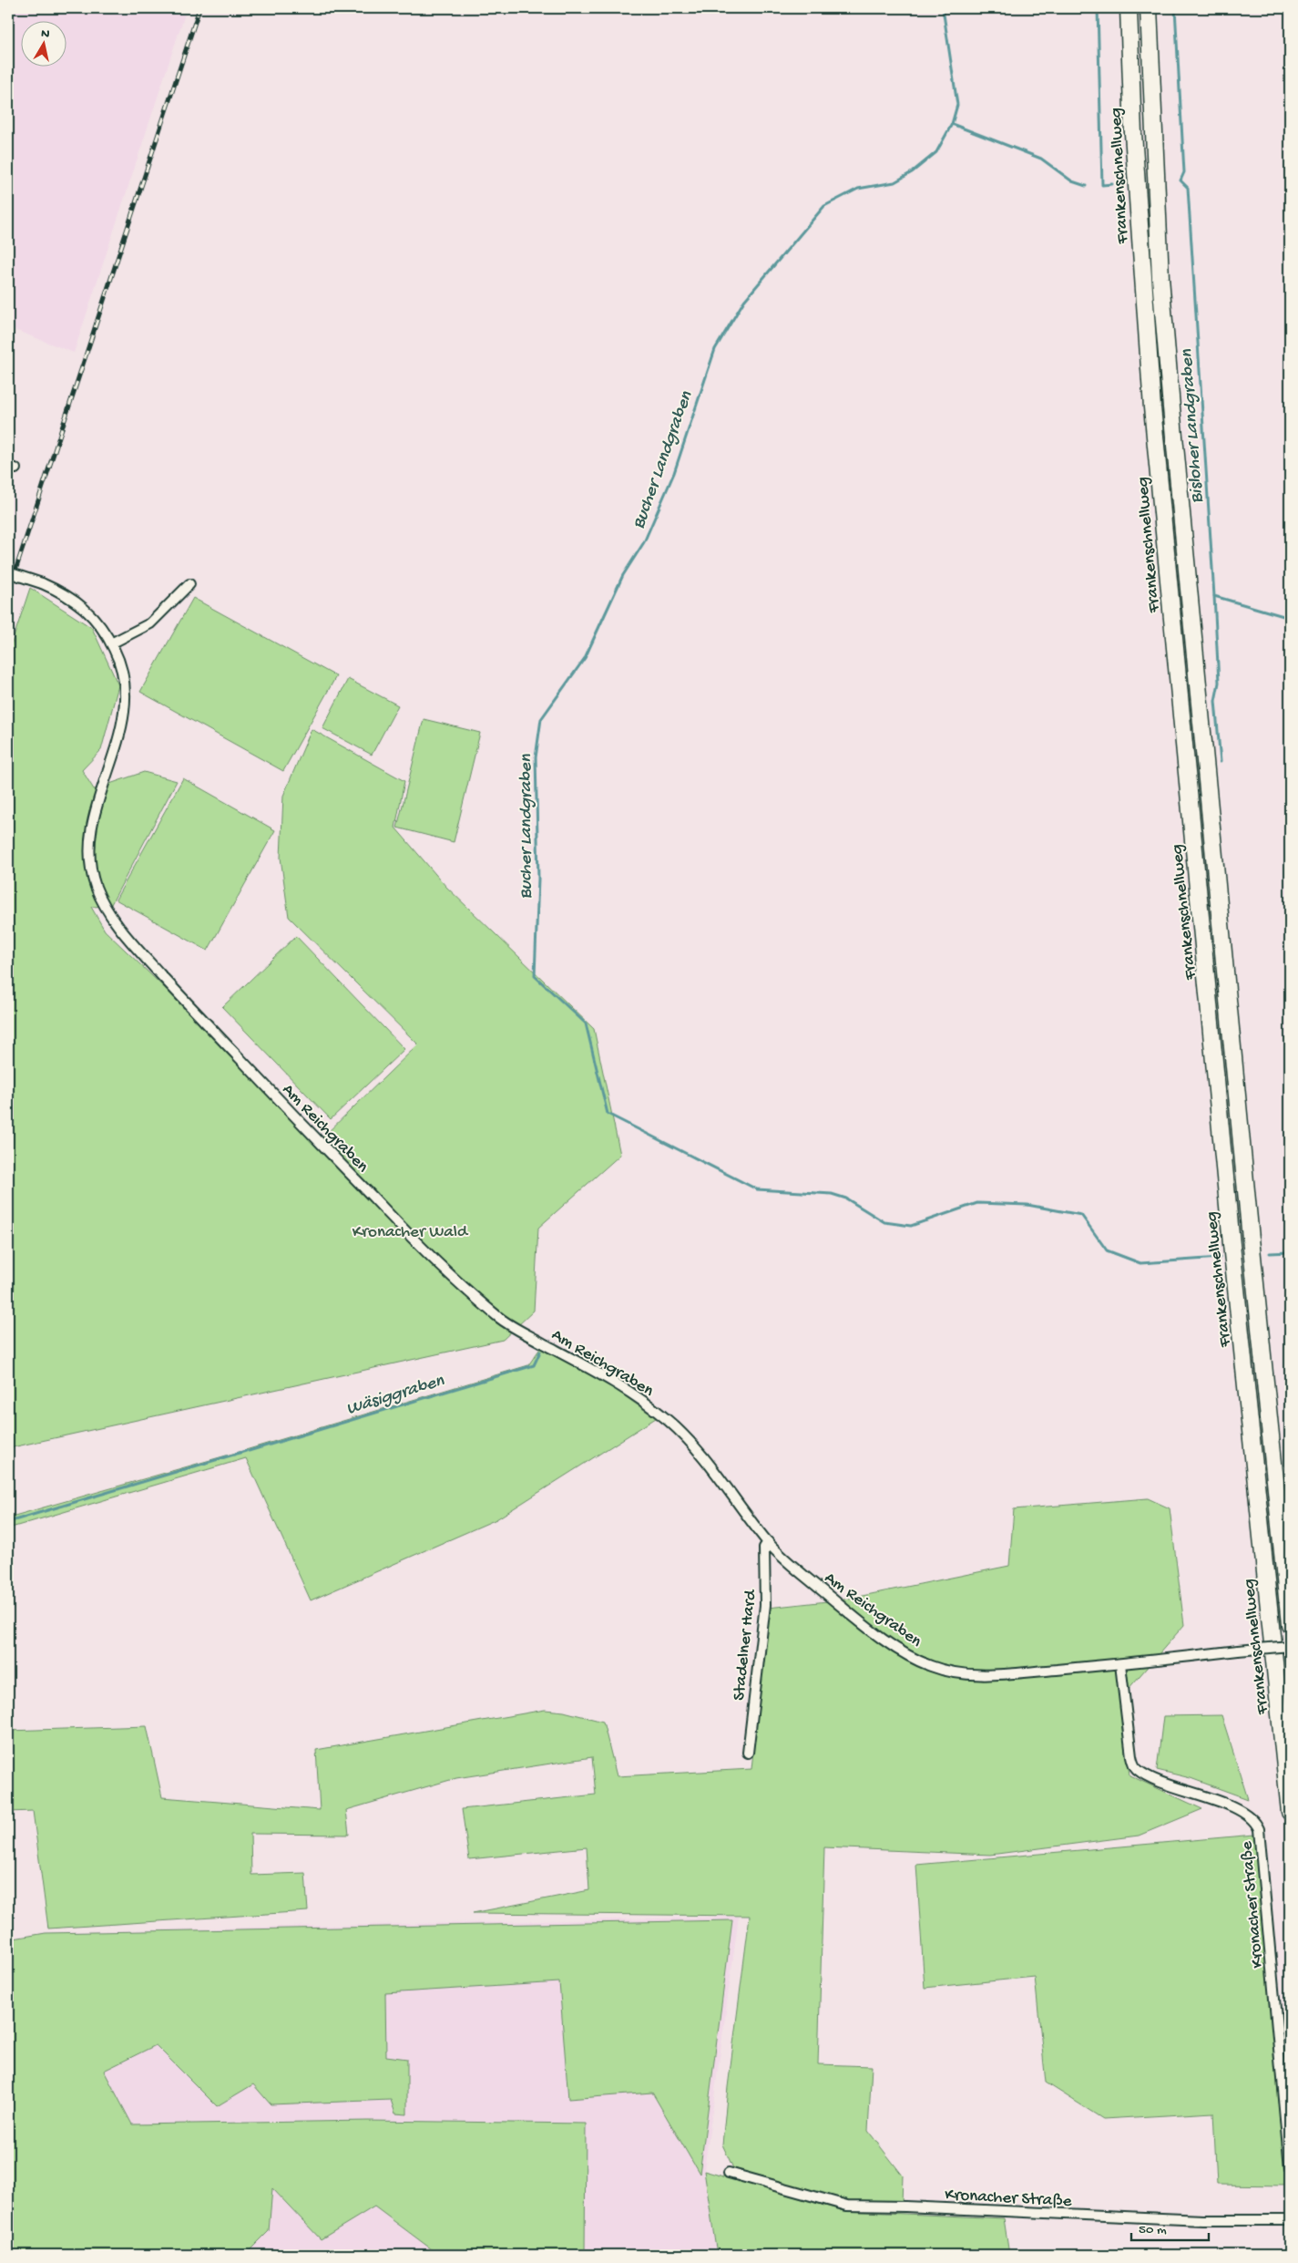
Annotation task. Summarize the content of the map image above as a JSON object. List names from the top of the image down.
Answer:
{
  "streets": {
    "highway": ["Frankenschnellweg"],
    "street": ["Am Reichgraben", "Stadelner Hard", "Kronacher Straße"]
  },
  "crossings": [
    ["Am Reichgraben", "Stadelner Hard"],
    ["Am Reichgraben", "Kronacher Straße"]
  ],
  "water": ["Bisloher Landgraben", "Bucher Landgraben", "Wäsiggraben"],
  "parks": ["Kronacher Wald"],
  "scale_bar": "50 m",
  "north": "top"
}
